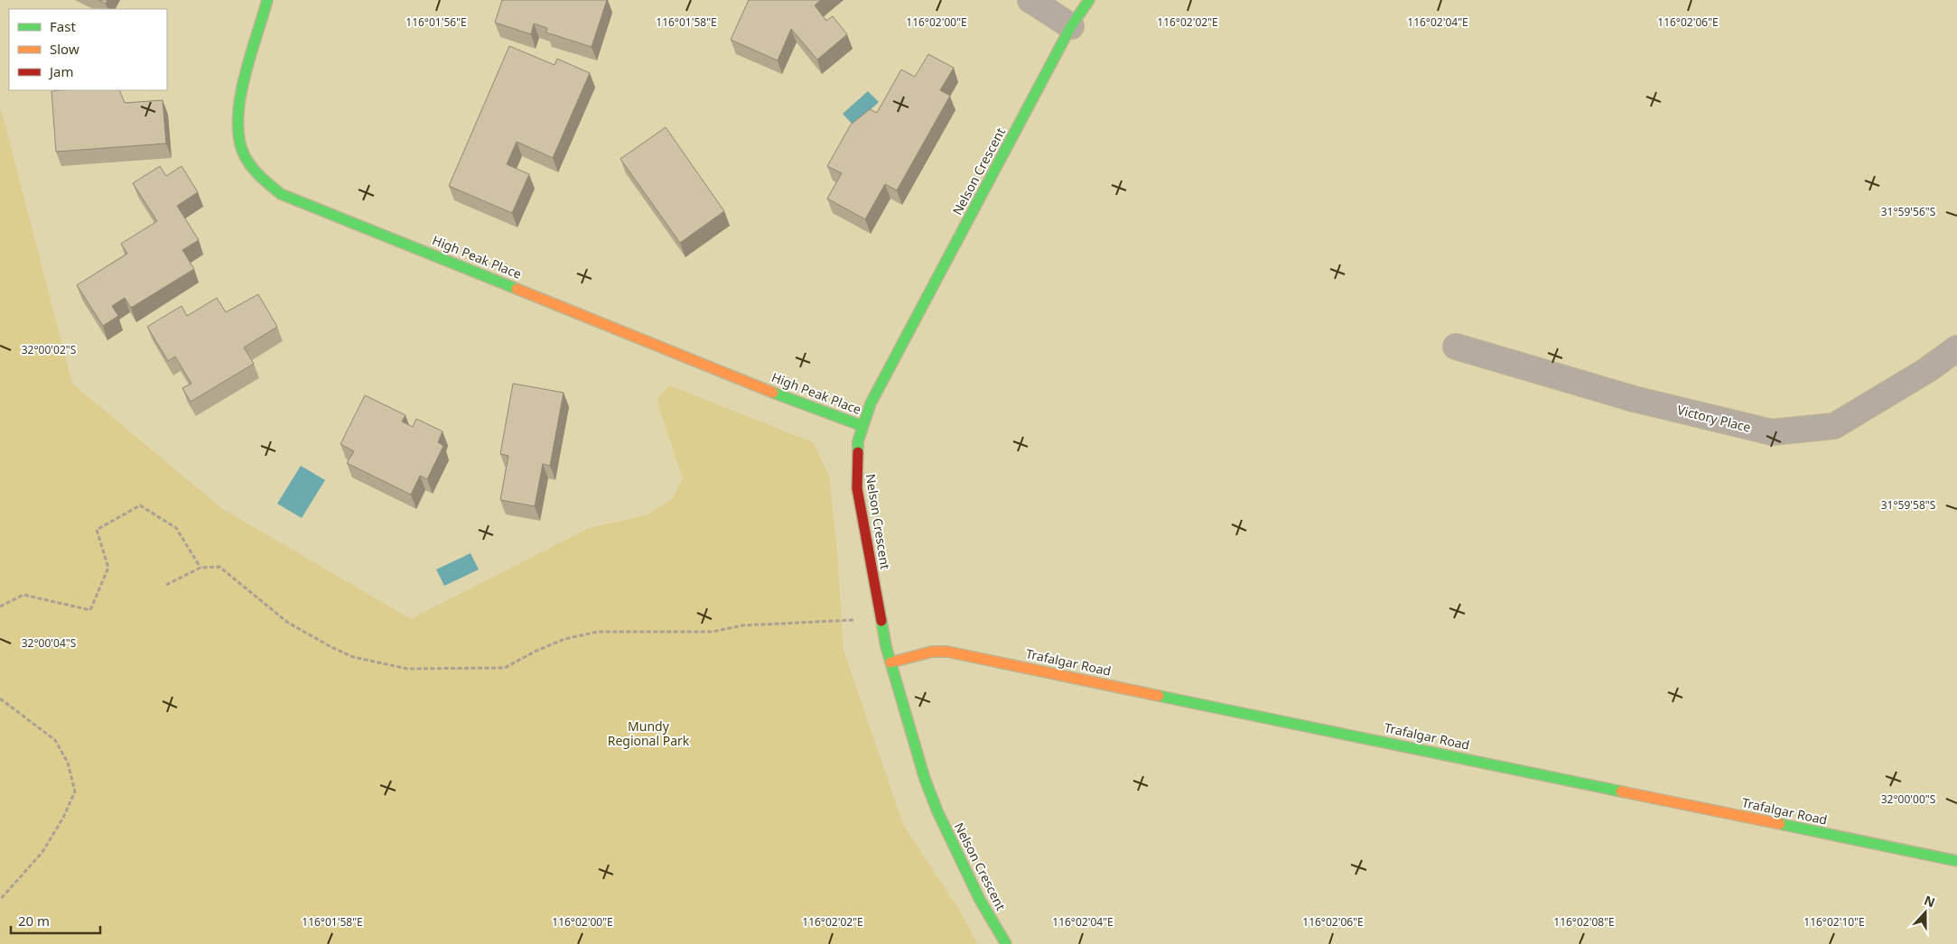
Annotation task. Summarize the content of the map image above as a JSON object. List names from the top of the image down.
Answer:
{
  "streets": {
    "street": [
      "Nelson Crescent",
      "High Peak Place",
      "Victory Place",
      "Trafalgar Road"
    ]
  },
  "crossings": [
    ["Nelson Crescent", "High Peak Place"],
    ["Nelson Crescent", "Trafalgar Road"]
  ],
  "parks": ["Mundy Regional Park"],
  "legend": ["Fast", "Slow", "Jam"],
  "scale_bar": "20 m",
  "north": "top",
  "coordinates": [
    "116°01'56\"E",
    "116°01'58\"E",
    "116°02'00\"E",
    "116°02'02\"E",
    "116°02'04\"E",
    "116°02'06\"E",
    "31°59'56\"S",
    "32°00'02\"S",
    "31°59'58\"S",
    "32°00'04\"S",
    "32°00'00\"S",
    "116°02'08\"E",
    "116°02'10\"E"
  ]
}
